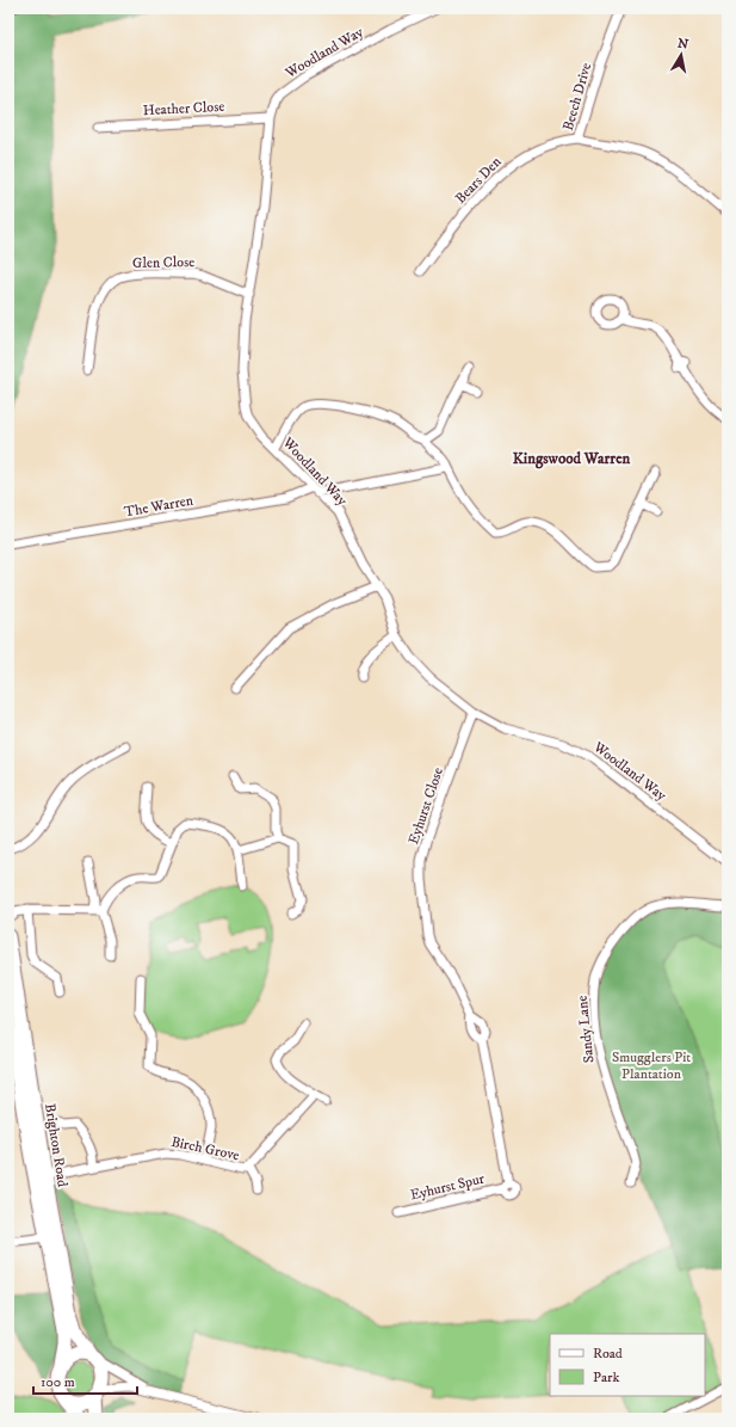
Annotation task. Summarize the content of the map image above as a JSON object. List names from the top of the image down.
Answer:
{
  "streets": {
    "highway": ["Brighton Road"],
    "street": [
      "Woodland Way",
      "Beech Drive",
      "Heather Close",
      "Bears Den",
      "Glen Close",
      "The Warren",
      "Eyhurst Close",
      "Sandy Lane",
      "Birch Grove",
      "Eyhurst Spur"
    ]
  },
  "crossings": [
    ["Woodland Way", "Heather Close"],
    ["Woodland Way", "Glen Close"],
    ["Woodland Way", "The Warren"],
    ["Woodland Way", "Eyhurst Close"],
    ["Beech Drive", "Bears Den"],
    ["Eyhurst Close", "Eyhurst Spur"],
    ["Brighton Road", "Birch Grove"]
  ],
  "districts": ["Kingswood Warren"],
  "parks": ["Smugglers Pit Plantation"],
  "legend": ["Road", "Park"],
  "scale_bar": "100 m",
  "north": "top"
}
